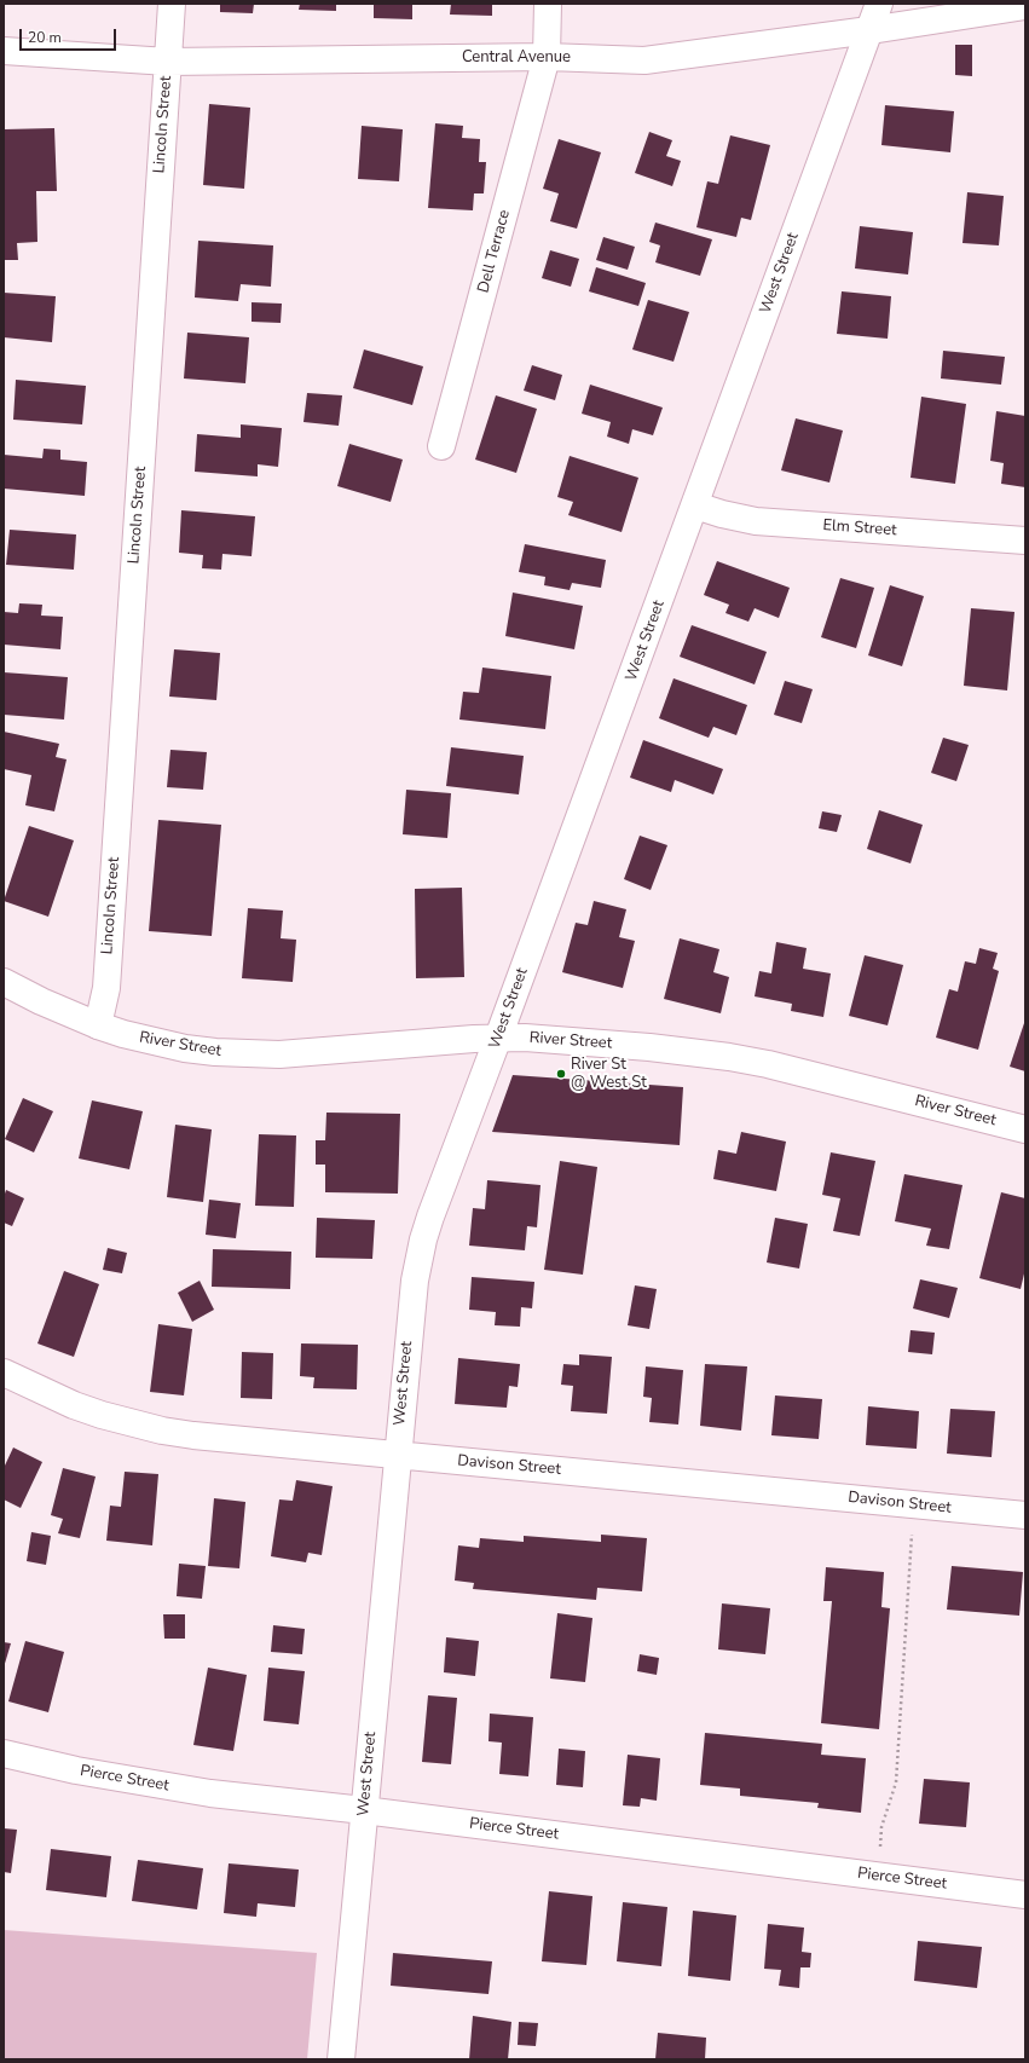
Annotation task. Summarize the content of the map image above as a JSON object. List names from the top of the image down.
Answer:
{
  "streets": {
    "street": [
      "Central Avenue",
      "Lincoln Street",
      "Dell Terrace",
      "West Street",
      "Elm Street",
      "River Street",
      "Davison Street",
      "Pierce Street"
    ]
  },
  "crossings": [
    ["Central Avenue", "Lincoln Street"],
    ["Central Avenue", "Dell Terrace"],
    ["Central Avenue", "West Street"],
    ["Lincoln Street", "River Street"],
    ["West Street", "Elm Street"],
    ["West Street", "River Street"],
    ["West Street", "Davison Street"],
    ["West Street", "Pierce Street"]
  ],
  "places": ["River St @ West St"],
  "scale_bar": "20 m"
}
